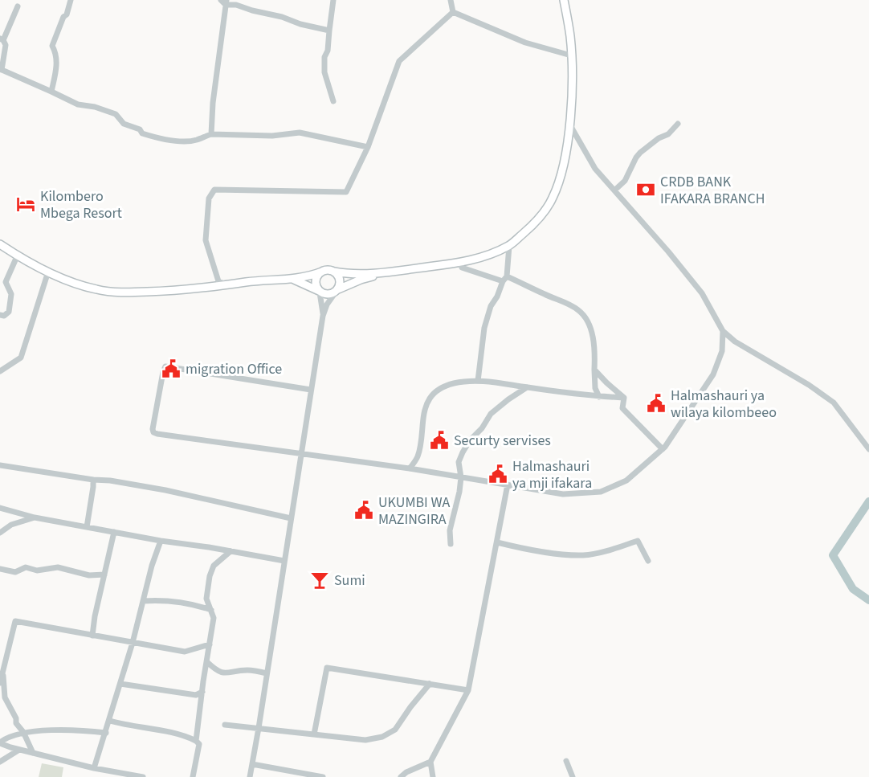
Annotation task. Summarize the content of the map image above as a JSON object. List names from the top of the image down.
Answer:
{
  "places": {
    "bank": ["CRDB BANK IFAKARA BRANCH"],
    "hotel": ["Kilombero Mbega Resort"],
    "public building": [
      "migration Office",
      "Halmashauri ya wilaya kilombeeo",
      "Securty servises",
      "Halmashauri ya mji ifakara",
      "UKUMBI WA MAZINGIRA"
    ],
    "bar": ["Sumi"]
  }
}
